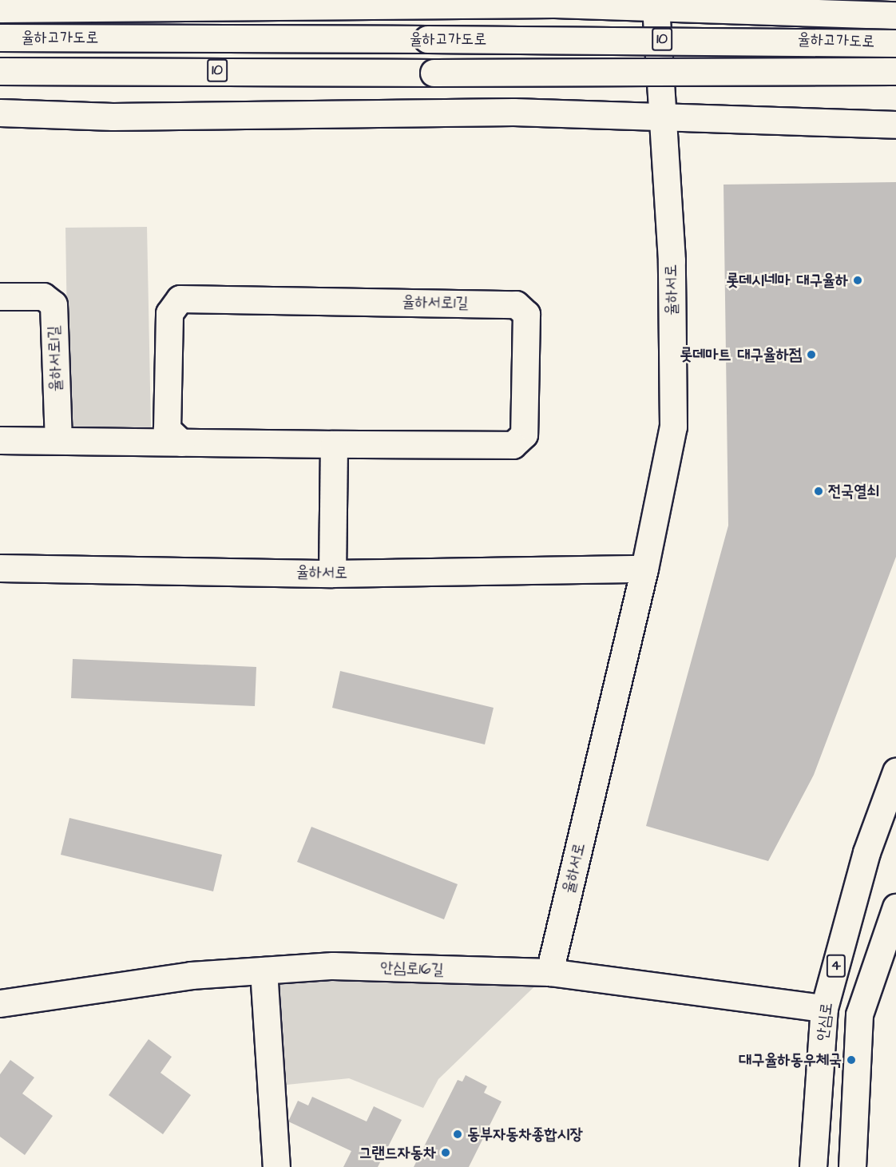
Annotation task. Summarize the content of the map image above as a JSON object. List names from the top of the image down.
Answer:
{
  "streets": {
    "main road": [
      "율하고가도로",
      "10",
      "율하서로",
      "율하서로1길",
      "4",
      "안심로16길",
      "안심로"
    ]
  },
  "crossings": [
    ["율하서로", "안심로16길"],
    ["안심로16길", "안심로"]
  ],
  "places": [
    "롯데시네마 대구율하",
    "롯데마트 대구율하점",
    "전국열쇠",
    "대구율하동우체국",
    "동부자동차종합시장",
    "그랜드자동차"
  ]
}
